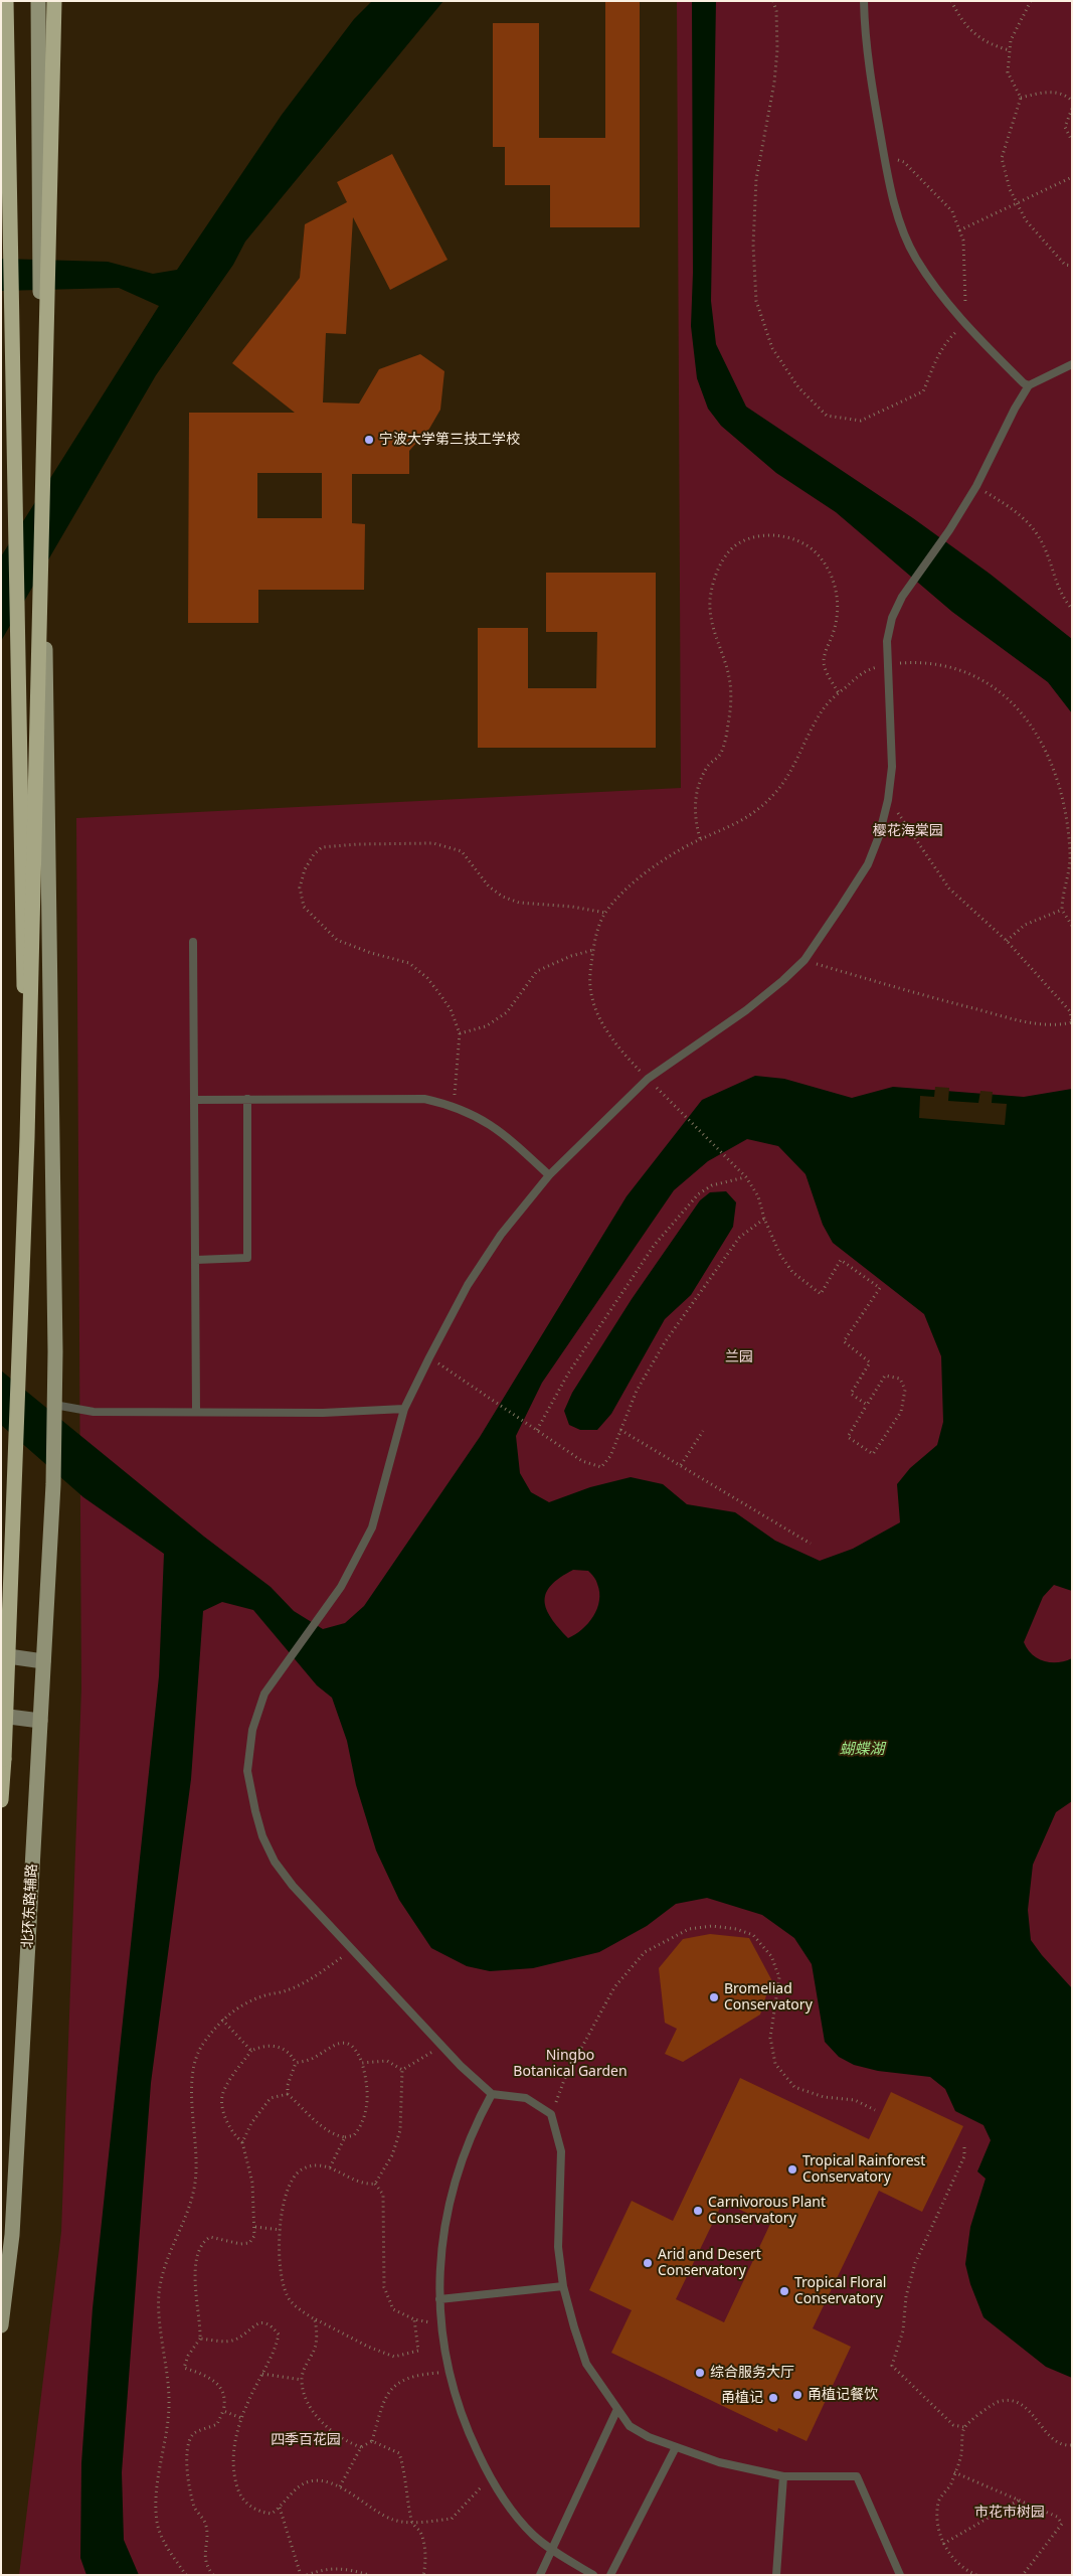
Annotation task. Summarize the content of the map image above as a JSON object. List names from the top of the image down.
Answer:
{
  "streets": {
    "main road": ["北环东路辅路"]
  },
  "water": ["蝴蝶湖"],
  "parks": [
    "樱花海棠园",
    "兰园",
    "Ningbo Botanical Garden",
    "四季百花园",
    "市花市树园"
  ],
  "places": [
    "宁波大学第三技工学校",
    "Bromeliad Conservatory",
    "Tropical Rainforest Conservatory",
    "Carnivorous Plant Conservatory",
    "Arid and Desert Conservatory",
    "Tropical Floral Conservatory",
    "综合服务大厅",
    "甬植记餐饮",
    "甬植记"
  ]
}
